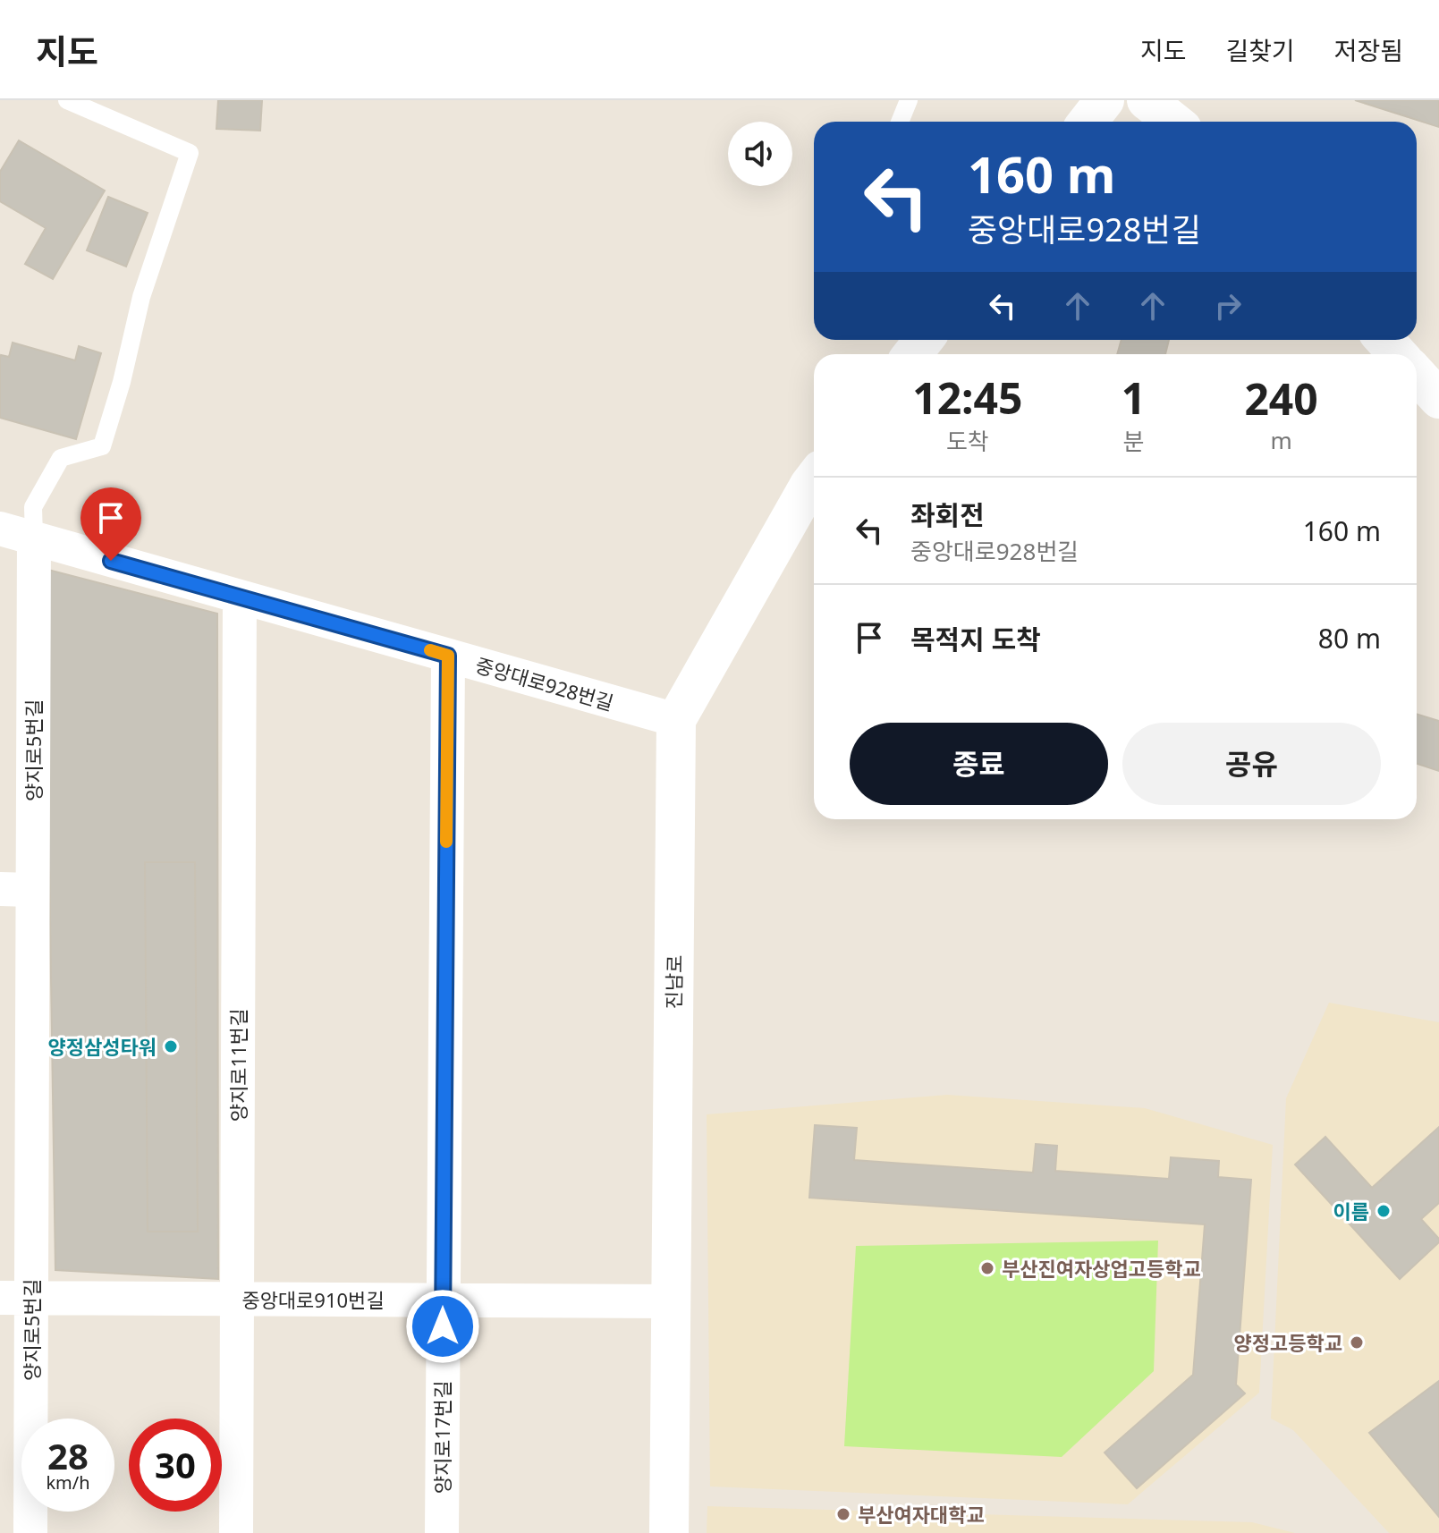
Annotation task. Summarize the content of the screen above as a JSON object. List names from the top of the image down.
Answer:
{
  "streets": {
    "street": [
      "중앙대로928번길",
      "양지로5번길",
      "진남로",
      "양지로11번길",
      "중앙대로910번길",
      "양지로17번길"
    ]
  },
  "crossings": [
    ["중앙대로928번길", "양지로5번길"],
    ["중앙대로928번길", "진남로"],
    ["중앙대로928번길", "양지로11번길"],
    ["중앙대로928번길", "양지로17번길"],
    ["양지로5번길", "중앙대로910번길"],
    ["진남로", "중앙대로910번길"],
    ["양지로11번길", "중앙대로910번길"],
    ["중앙대로910번길", "양지로17번길"]
  ],
  "places": [
    "양정삼성타워",
    "이름",
    "부산진여자상업고등학교",
    "양정고등학교",
    "부산여자대학교"
  ],
  "page": {
    "header": "지도",
    "nav": ["지도", "길찾기", "저장됨"],
    "turn": ["160 m", "중앙대로928번길"],
    "eta": [
      "12:45",
      "도착",
      "1",
      "분",
      "240",
      "m"
    ],
    "list": [
      {
        "name": "좌회전",
        "note": "중앙대로928번길",
        "value": "160 m"
      },
      {
        "name": "목적지 도착",
        "value": "80 m"
      }
    ],
    "buttons": ["종료", "공유"],
    "speed": "28 km/h",
    "limit": "30"
  }
}
